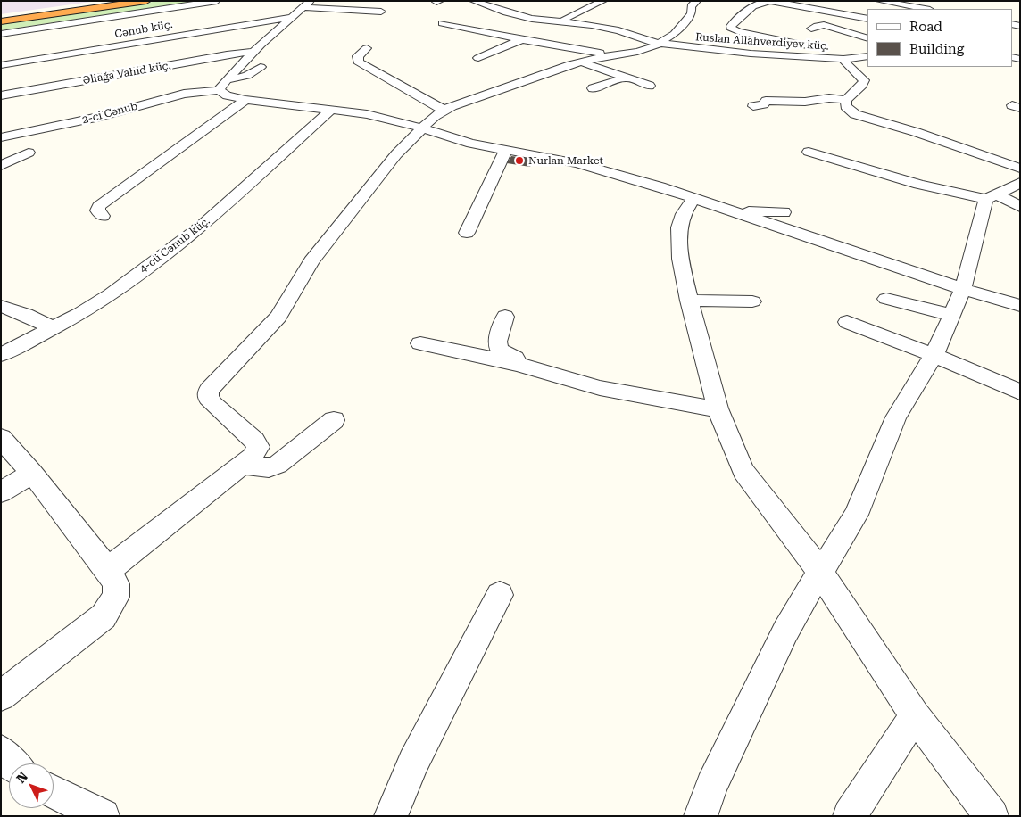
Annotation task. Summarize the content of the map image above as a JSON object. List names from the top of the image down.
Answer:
{
  "streets": {
    "street": [
      "Cənub küç.",
      "Ruslan Allahverdiyev küç.",
      "Əliağa Vahid küç.",
      "2-ci Cənub",
      "4-cü Cənub küç."
    ]
  },
  "places": ["Nurlan Market"],
  "legend": ["Road", "Building"],
  "north": "top left"
}
